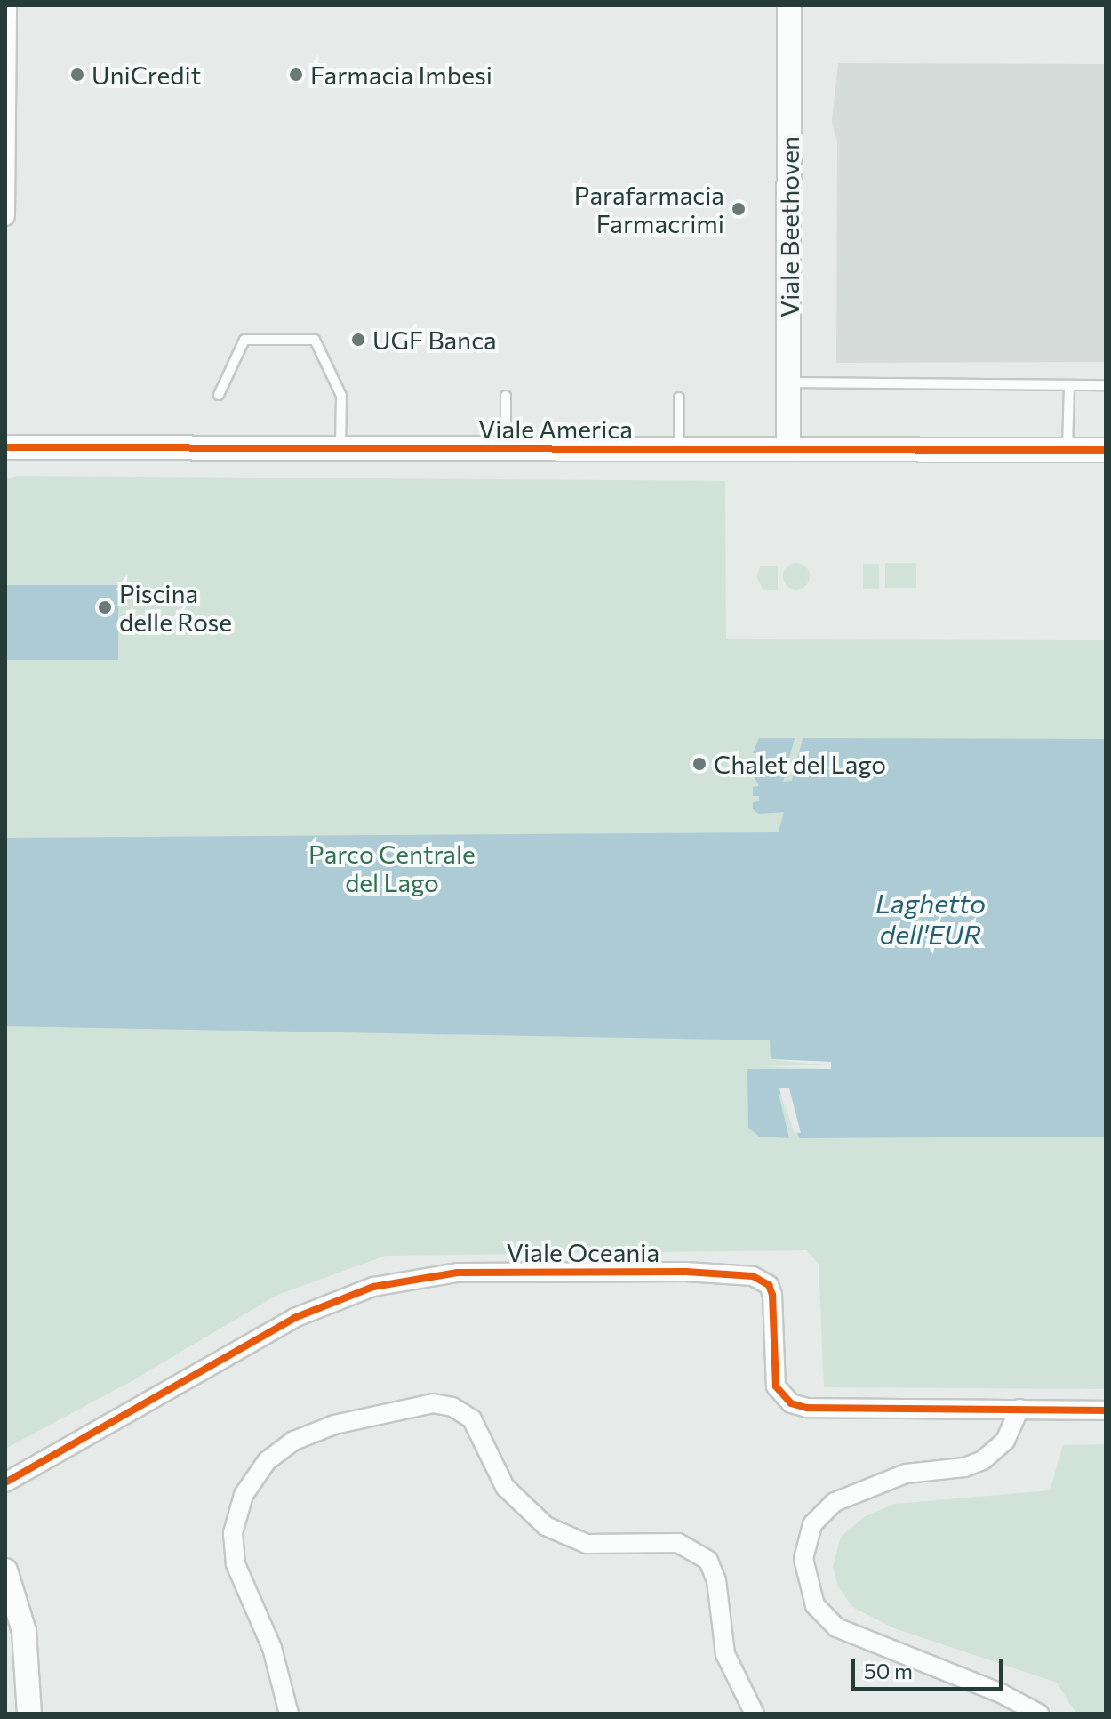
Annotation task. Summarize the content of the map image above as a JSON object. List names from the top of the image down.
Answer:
{
  "streets": {
    "street": ["Viale Beethoven", "Viale America", "Viale Oceania"]
  },
  "crossings": [
    ["Viale Beethoven", "Viale America"]
  ],
  "water": ["Laghetto dell'EUR"],
  "parks": ["Parco Centrale del Lago"],
  "places": [
    "UniCredit",
    "Farmacia Imbesi",
    "Parafarmacia Farmacrimi",
    "UGF Banca",
    "Piscina delle Rose",
    "Chalet del Lago"
  ],
  "scale_bar": "50 m"
}
